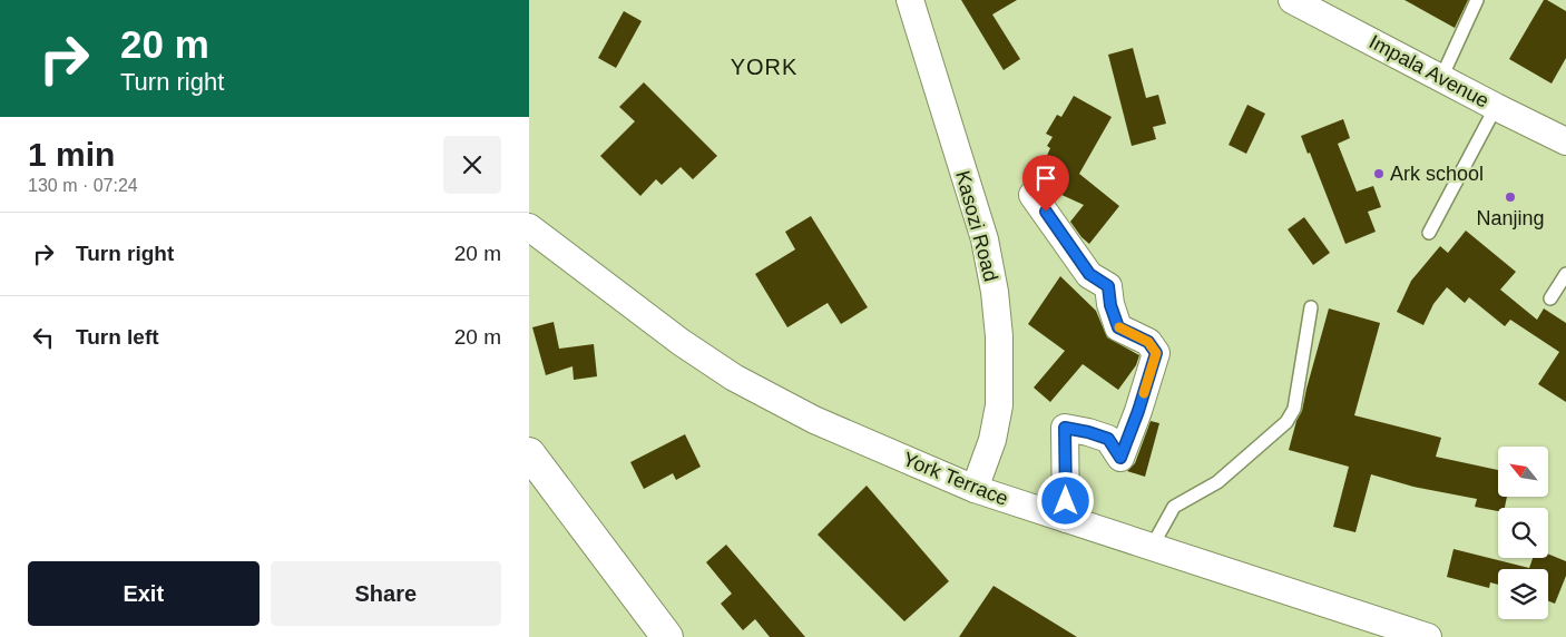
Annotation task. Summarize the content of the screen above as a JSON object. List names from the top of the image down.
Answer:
{
  "streets": {
    "street": ["Impala Avenue", "Kasozi Road", "York Terrace"]
  },
  "crossings": [
    ["Kasozi Road", "York Terrace"]
  ],
  "districts": ["YORK"],
  "places": ["Ark school", "Nanjing"],
  "north": "top left",
  "page": {
    "turn": ["20 m", "Turn right"],
    "heading": ["1 min", "130 m · 07:24"],
    "list": [
      {
        "name": "Turn right",
        "value": "20 m"
      },
      {
        "name": "Turn left",
        "value": "20 m"
      }
    ],
    "buttons": ["Exit", "Share"]
  }
}
